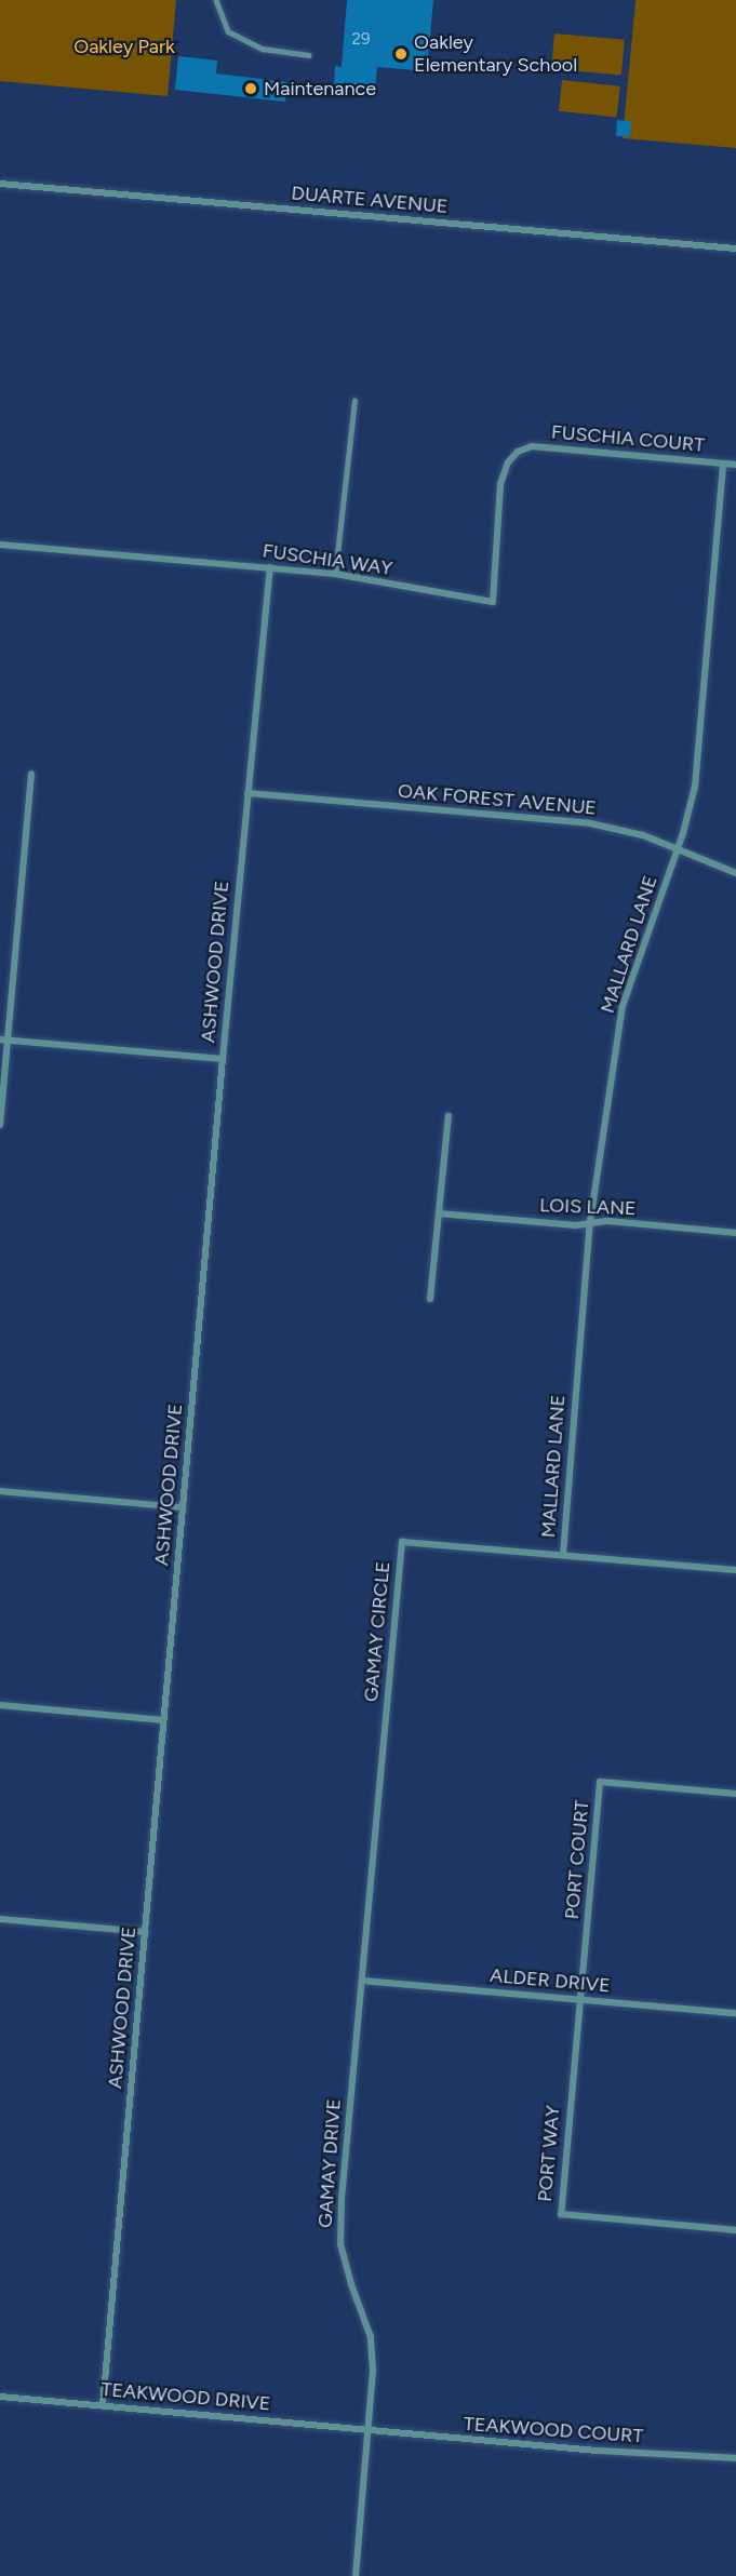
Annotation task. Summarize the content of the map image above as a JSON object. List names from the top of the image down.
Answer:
{
  "streets": {
    "street": [
      "DUARTE AVENUE",
      "FUSCHIA COURT",
      "FUSCHIA WAY",
      "OAK FOREST AVENUE",
      "MALLARD LANE",
      "ASHWOOD DRIVE",
      "LOIS LANE",
      "GAMAY CIRCLE",
      "PORT COURT",
      "ALDER DRIVE",
      "PORT WAY",
      "GAMAY DRIVE",
      "TEAKWOOD DRIVE",
      "TEAKWOOD COURT"
    ]
  },
  "crossings": [
    ["FUSCHIA COURT", "FUSCHIA WAY"],
    ["FUSCHIA COURT", "MALLARD LANE"],
    ["FUSCHIA WAY", "ASHWOOD DRIVE"],
    ["OAK FOREST AVENUE", "MALLARD LANE"],
    ["OAK FOREST AVENUE", "ASHWOOD DRIVE"],
    ["MALLARD LANE", "LOIS LANE"],
    ["MALLARD LANE", "GAMAY CIRCLE"],
    ["ASHWOOD DRIVE", "TEAKWOOD DRIVE"],
    ["GAMAY CIRCLE", "ALDER DRIVE"],
    ["GAMAY CIRCLE", "GAMAY DRIVE"],
    ["PORT COURT", "ALDER DRIVE"],
    ["PORT COURT", "PORT WAY"],
    ["ALDER DRIVE", "PORT WAY"],
    ["ALDER DRIVE", "GAMAY DRIVE"],
    ["GAMAY DRIVE", "TEAKWOOD DRIVE"],
    ["GAMAY DRIVE", "TEAKWOOD COURT"],
    ["TEAKWOOD DRIVE", "TEAKWOOD COURT"]
  ],
  "parks": ["Oakley Park"],
  "places": ["Oakley Elementary School", "Maintenance"],
  "house_numbers": ["29"]
}
